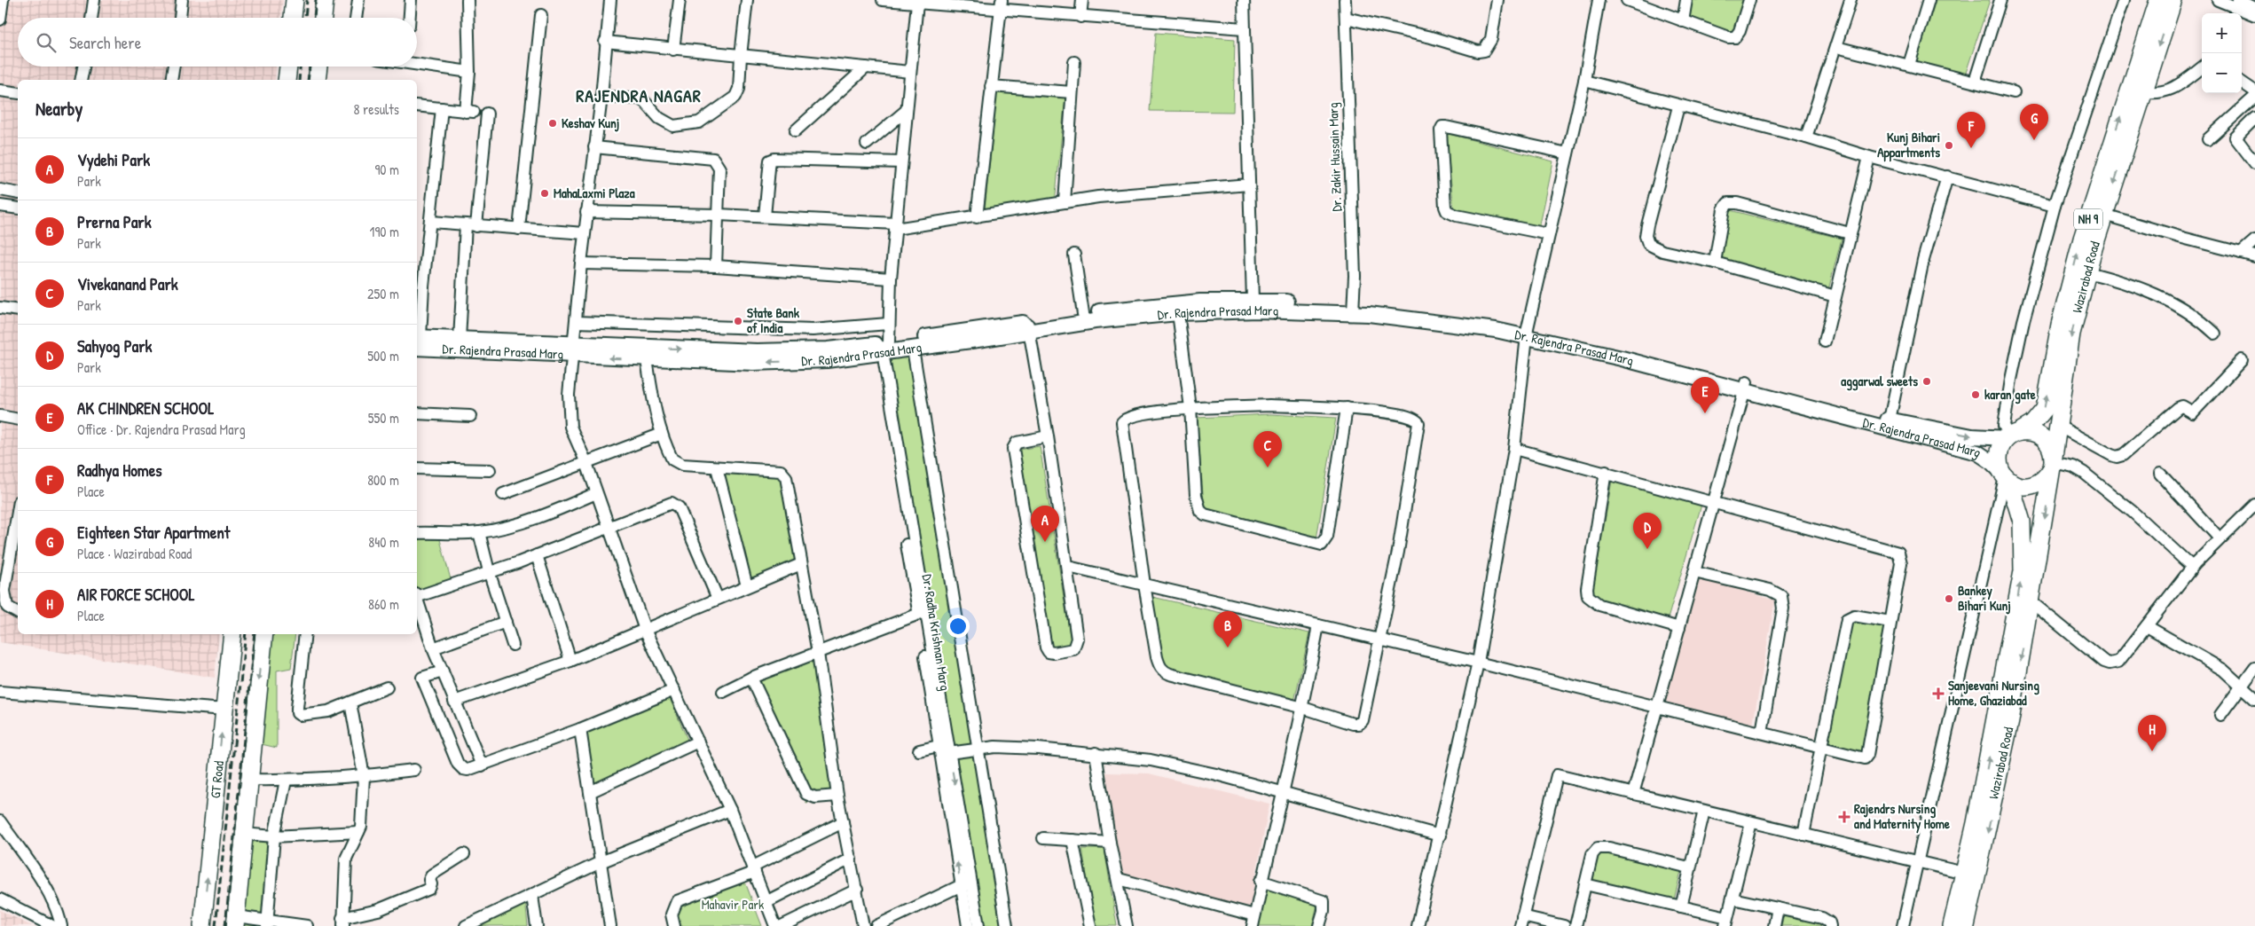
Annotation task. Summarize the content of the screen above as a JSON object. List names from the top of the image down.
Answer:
{
  "streets": {
    "highway": ["NH 9", "Wazirabad Road", "GT Road"],
    "main road": ["Dr. Rajendra Prasad Marg"],
    "street": ["Dr. Zakir Hussain Marg", "Dr. Radha Krishnan Marg"]
  },
  "crossings": [
    ["Dr. Zakir Hussain Marg", "Dr. Rajendra Prasad Marg"],
    ["Wazirabad Road", "Dr. Rajendra Prasad Marg"],
    ["Dr. Rajendra Prasad Marg", "Dr. Radha Krishnan Marg"]
  ],
  "districts": ["RAJENDRA NAGAR"],
  "parks": ["Mahavir Park"],
  "places": {
    "other": [
      "Keshav Kunj",
      "Kunj Bihari Appartments",
      "MahaLaxmi Plaza",
      "State Bank of India",
      "aggarwal sweets",
      "karan gate",
      "Bankey Bihari Kunj"
    ],
    "health": ["Sanjeevani Nursing Home, Ghaziabad", "Rajendrs Nursing and Maternity Home"]
  },
  "page": {
    "map_buttons": ["+", "−"],
    "search": "Search here",
    "heading": ["Nearby", "8 results"],
    "pins": [
      "G",
      "F",
      "E",
      "C",
      "A",
      "D",
      "B",
      "H"
    ],
    "list": [
      {
        "mark": "A",
        "name": "Vydehi Park",
        "note": "Park",
        "value": "90 m"
      },
      {
        "mark": "B",
        "name": "Prerna Park",
        "note": "Park",
        "value": "190 m"
      },
      {
        "mark": "C",
        "name": "Vivekanand Park",
        "note": "Park",
        "value": "250 m"
      },
      {
        "mark": "D",
        "name": "Sahyog Park",
        "note": "Park",
        "value": "500 m"
      },
      {
        "mark": "E",
        "name": "AK CHINDREN SCHOOL",
        "note": "Office · Dr. Rajendra Prasad Marg",
        "value": "550 m"
      },
      {
        "mark": "F",
        "name": "Radhya Homes",
        "note": "Place",
        "value": "800 m"
      },
      {
        "mark": "G",
        "name": "Eighteen Star Apartment",
        "note": "Place · Wazirabad Road",
        "value": "840 m"
      },
      {
        "mark": "H",
        "name": "AIR FORCE SCHOOL",
        "note": "Place",
        "value": "860 m"
      }
    ]
  }
}
